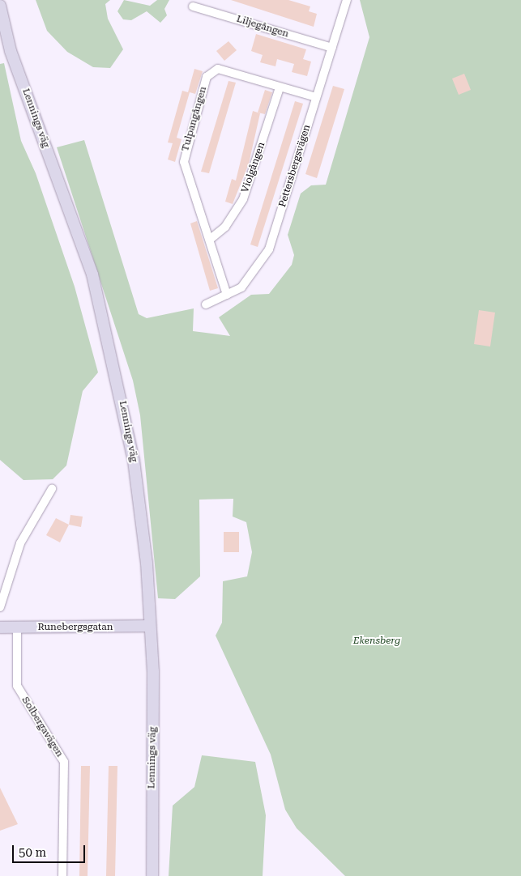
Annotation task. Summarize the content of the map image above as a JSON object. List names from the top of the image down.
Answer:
{
  "streets": {
    "main road": ["Lennings väg", "Runebergsgatan"],
    "street": [
      "Liljegången",
      "Tulpangången",
      "Pettersbergsvägen",
      "Violgången",
      "Solbergavägen"
    ]
  },
  "crossings": [
    ["Liljegången", "Pettersbergsvägen"],
    ["Lennings väg", "Runebergsgatan"],
    ["Tulpangången", "Pettersbergsvägen"],
    ["Tulpangången", "Violgången"],
    ["Runebergsgatan", "Solbergavägen"]
  ],
  "parks": ["Ekensberg"],
  "scale_bar": "50 m"
}
